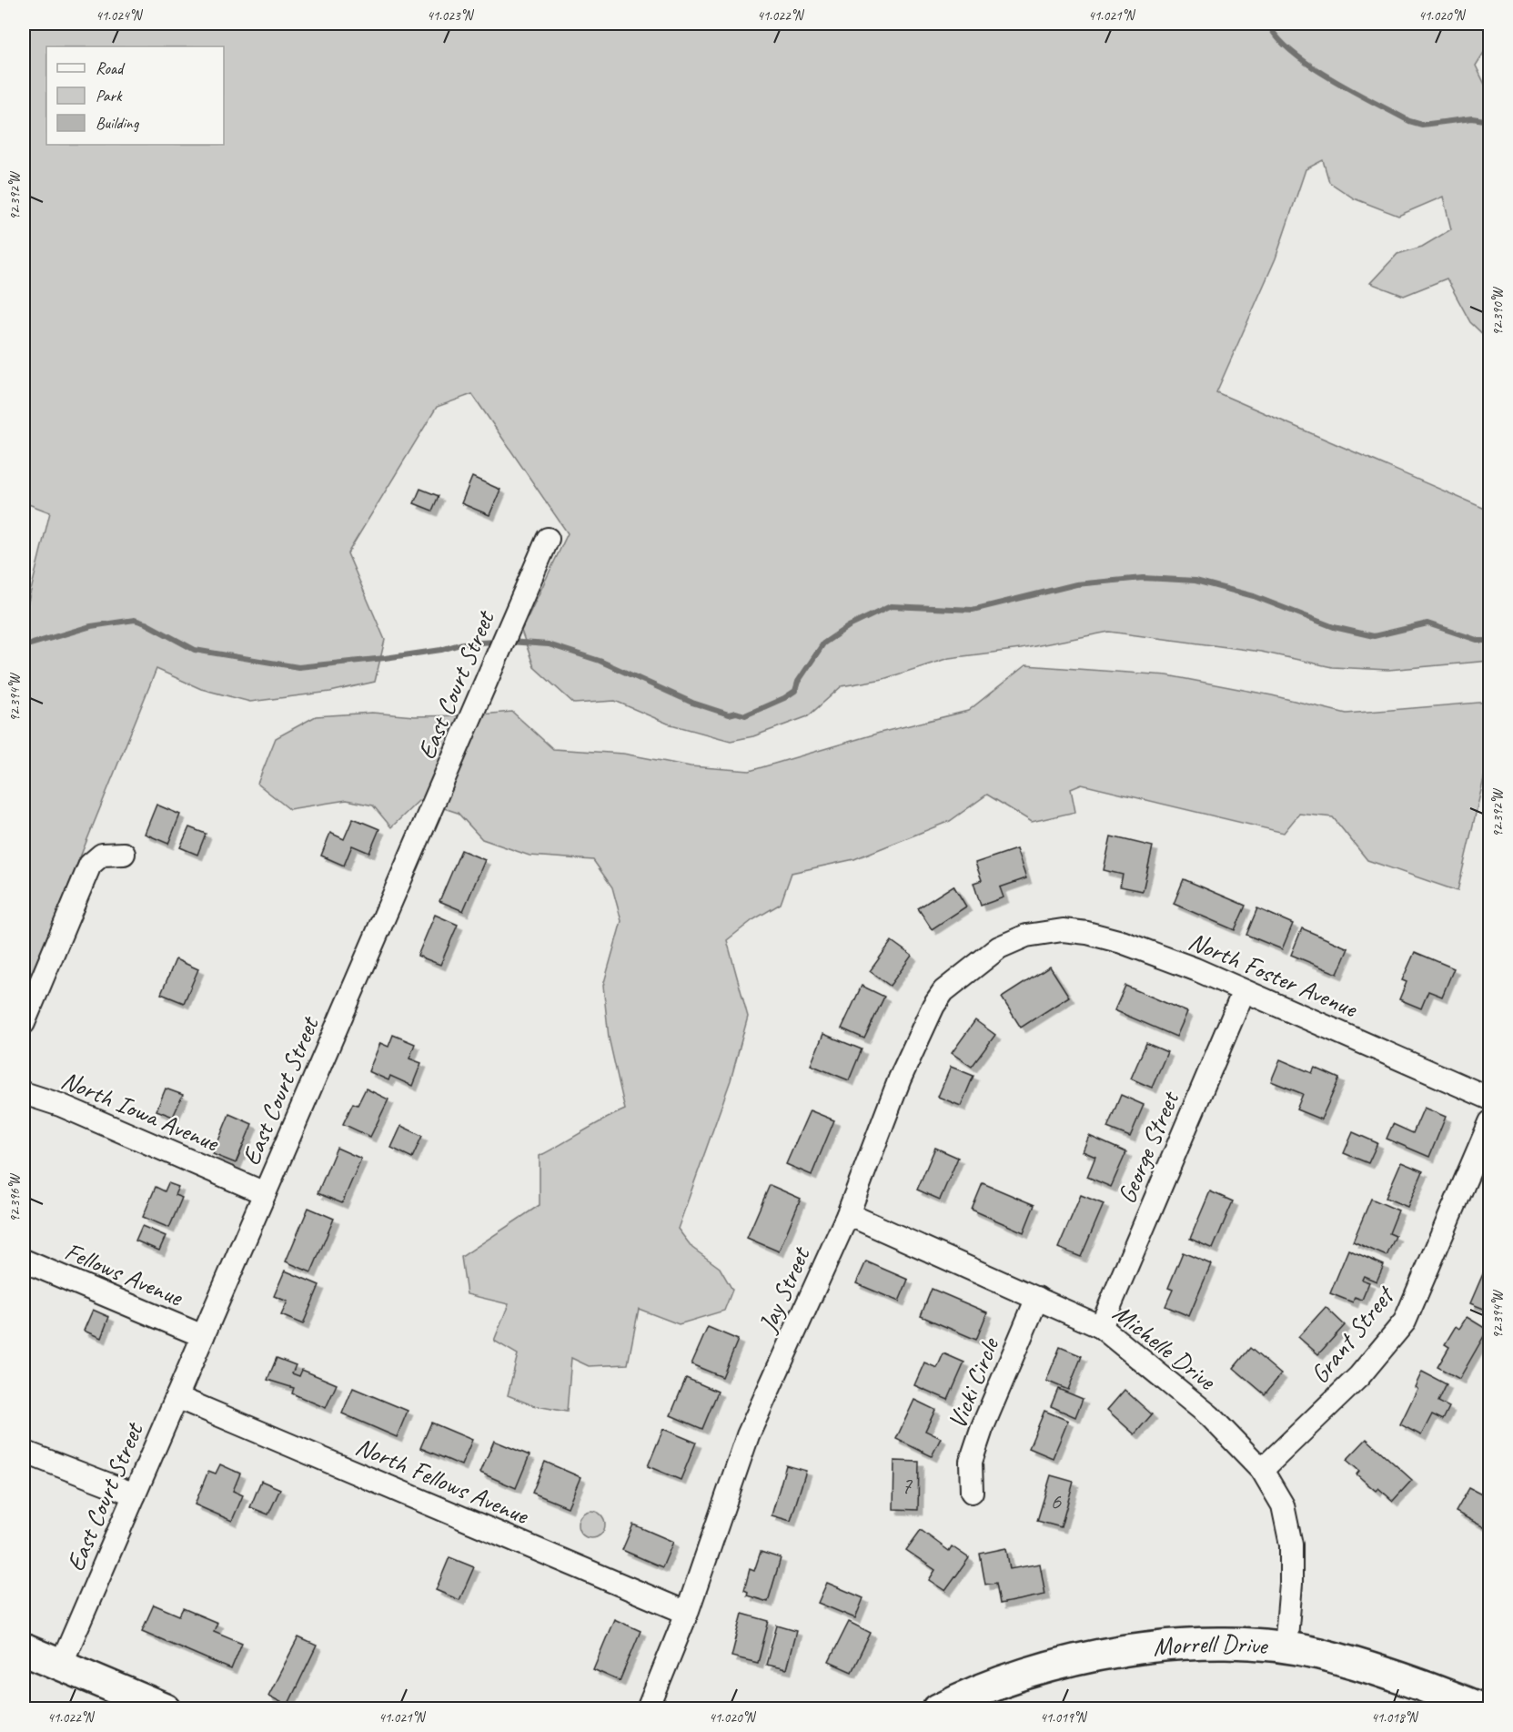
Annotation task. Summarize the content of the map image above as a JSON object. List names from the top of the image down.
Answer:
{
  "streets": {
    "main road": ["Morrell Drive"],
    "street": [
      "East Court Street",
      "North Foster Avenue",
      "North Iowa Avenue",
      "George Street",
      "Fellows Avenue",
      "Jay Street",
      "Grant Street",
      "Michelle Drive",
      "Vicki Circle",
      "North Fellows Avenue"
    ]
  },
  "crossings": [
    ["East Court Street", "North Iowa Avenue"],
    ["East Court Street", "Fellows Avenue"],
    ["East Court Street", "North Fellows Avenue"],
    ["North Foster Avenue", "George Street"],
    ["North Foster Avenue", "Jay Street"],
    ["George Street", "Michelle Drive"],
    ["Jay Street", "Michelle Drive"],
    ["Jay Street", "North Fellows Avenue"],
    ["Grant Street", "Michelle Drive"],
    ["Michelle Drive", "Vicki Circle"],
    ["Michelle Drive", "Morrell Drive"]
  ],
  "house_numbers": ["7", "6"],
  "legend": ["Road", "Park", "Building"],
  "coordinates": [
    "41.024°N",
    "41.023°N",
    "41.022°N",
    "41.021°N",
    "41.020°N",
    "92.392°W",
    "92.390°W",
    "92.394°W",
    "92.396°W",
    "41.019°N",
    "41.018°N"
  ]
}
